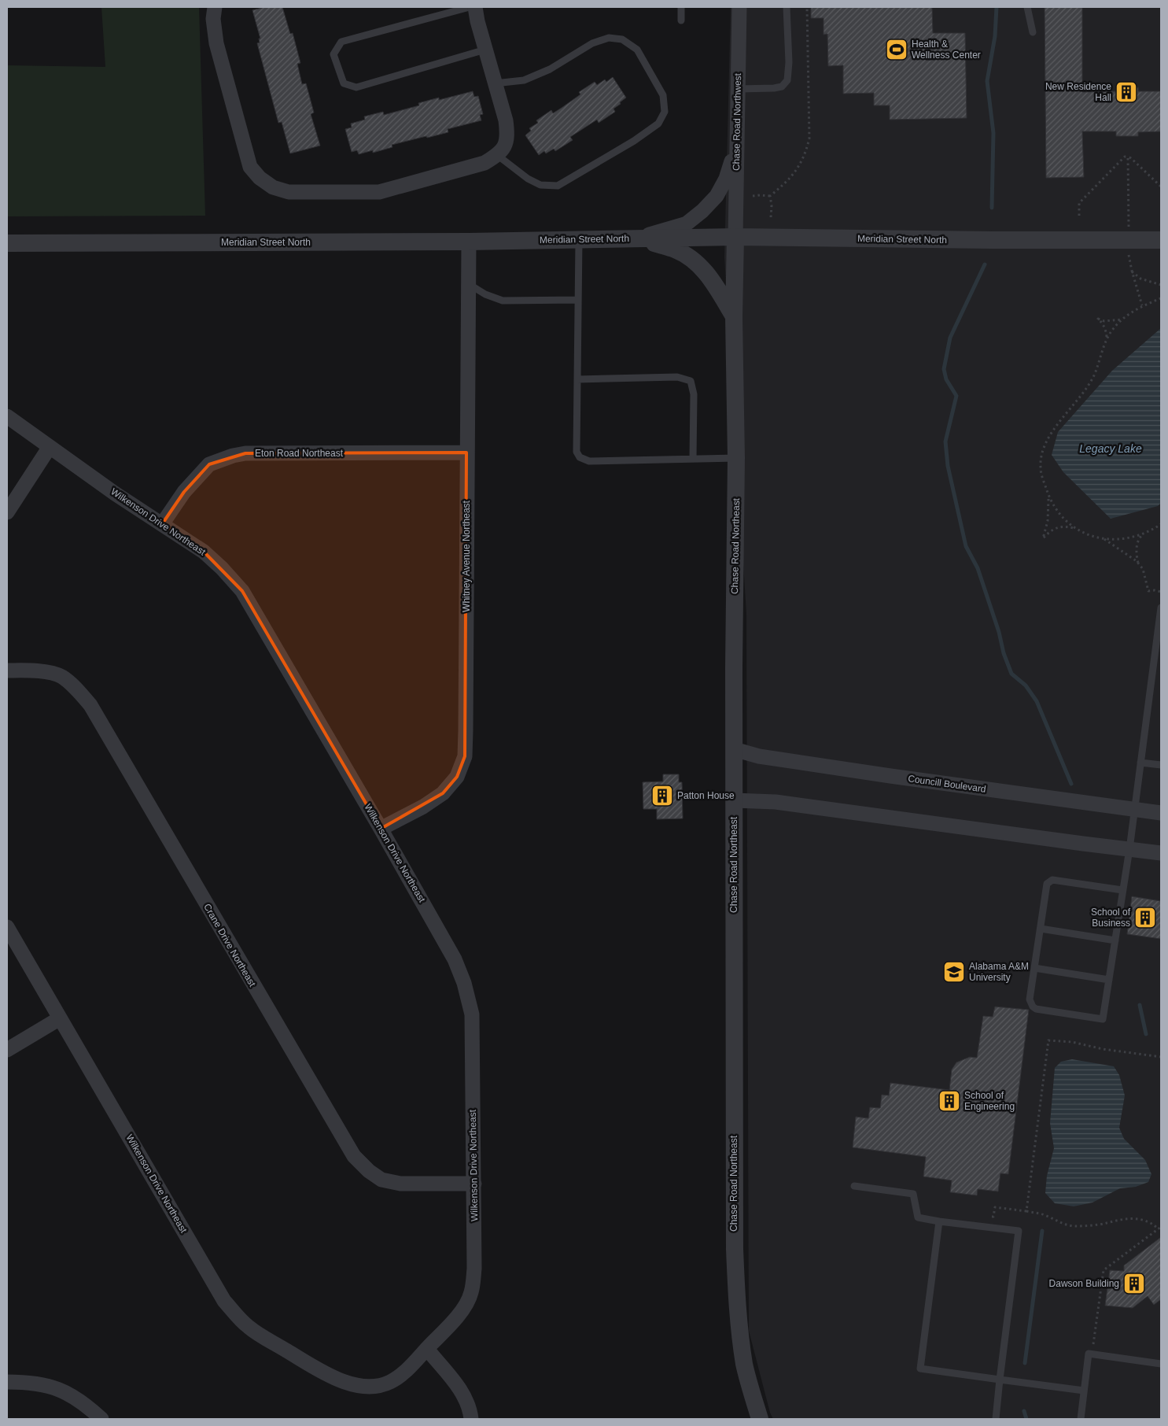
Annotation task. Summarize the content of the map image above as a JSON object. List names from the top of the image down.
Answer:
{
  "streets": {
    "street": [
      "Chase Road Northwest",
      "Meridian Street North",
      "Eton Road Northeast",
      "Wilkenson Drive Northeast",
      "Chase Road Northeast",
      "Whitney Avenue Northeast",
      "Councill Boulevard",
      "Crane Drive Northeast"
    ]
  },
  "crossings": [
    ["Chase Road Northwest", "Meridian Street North"],
    ["Chase Road Northwest", "Chase Road Northeast"],
    ["Meridian Street North", "Chase Road Northeast"],
    ["Meridian Street North", "Whitney Avenue Northeast"],
    ["Eton Road Northeast", "Wilkenson Drive Northeast"],
    ["Eton Road Northeast", "Whitney Avenue Northeast"],
    ["Wilkenson Drive Northeast", "Whitney Avenue Northeast"],
    ["Wilkenson Drive Northeast", "Crane Drive Northeast"],
    ["Chase Road Northeast", "Councill Boulevard"]
  ],
  "water": ["Legacy Lake"],
  "places": {
    "sports": ["Health & Wellness Center"],
    "building": [
      "New Residence Hall",
      "Patton House",
      "School of Business",
      "School of Engineering",
      "Dawson Building"
    ],
    "school or university": ["Alabama A&M University"]
  }
}
